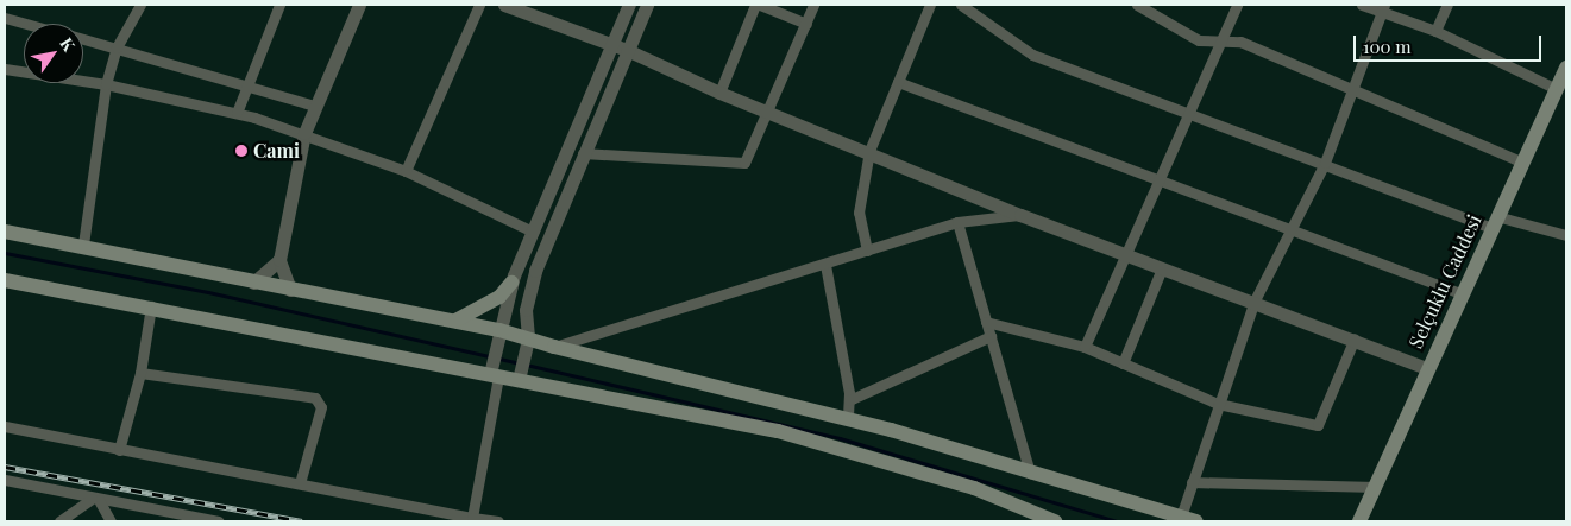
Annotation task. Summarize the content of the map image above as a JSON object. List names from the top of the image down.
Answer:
{
  "streets": {
    "main road": ["Selçuklu Caddesi"]
  },
  "places": ["Cami"],
  "scale_bar": "100 m",
  "north": "top right"
}
